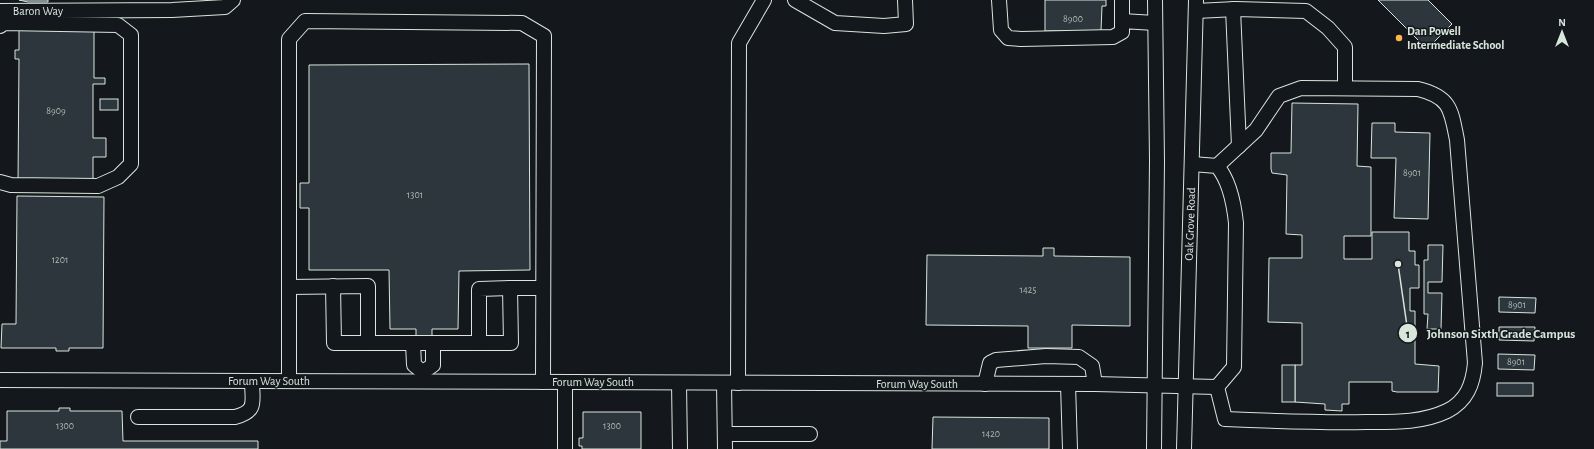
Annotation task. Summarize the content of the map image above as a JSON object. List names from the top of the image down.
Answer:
{
  "streets": {
    "street": ["Baron Way", "Oak Grove Road", "Forum Way South"]
  },
  "crossings": [
    ["Oak Grove Road", "Forum Way South"]
  ],
  "places": ["Dan Powell Intermediate School", "Johnson Sixth Grade Campus"],
  "house_numbers": [
    "8900",
    "8909",
    "8901",
    "1301",
    "1201",
    "1425",
    "8901",
    "8901",
    "1300",
    "1300",
    "1420"
  ],
  "north": "top"
}
